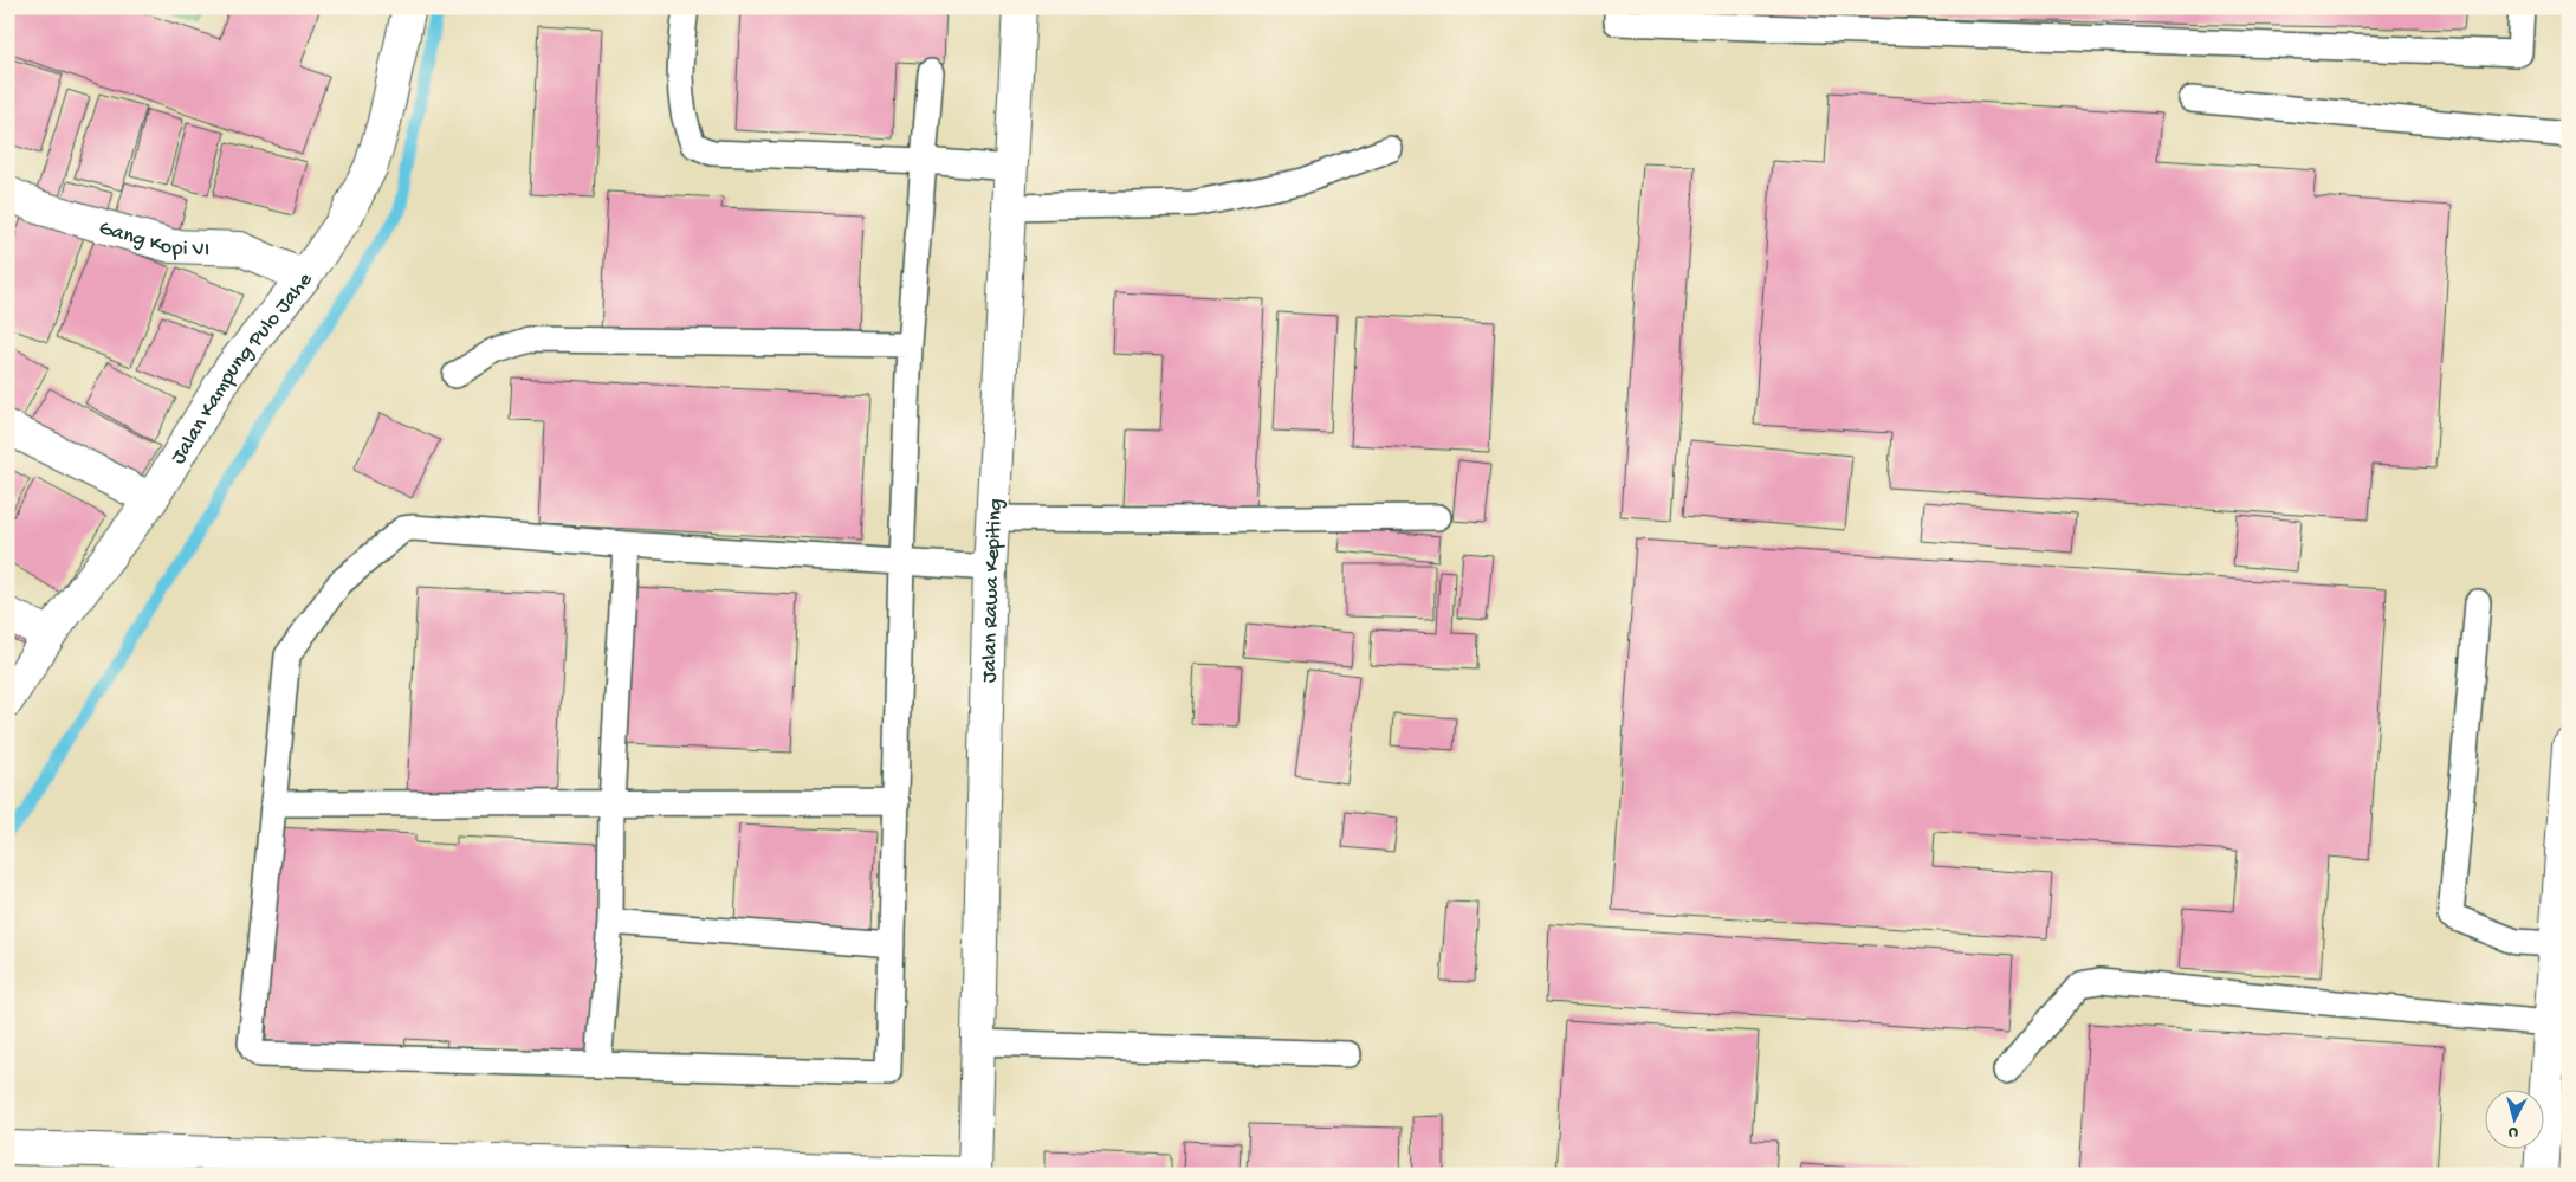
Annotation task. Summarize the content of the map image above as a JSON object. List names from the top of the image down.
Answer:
{
  "streets": {
    "street": ["Gang Kopi VI", "Jalan Kampung Pulo Jahe", "Jalan Rawa Kepiting"]
  },
  "crossings": [
    ["Gang Kopi VI", "Jalan Kampung Pulo Jahe"]
  ],
  "north": "bottom"
}
